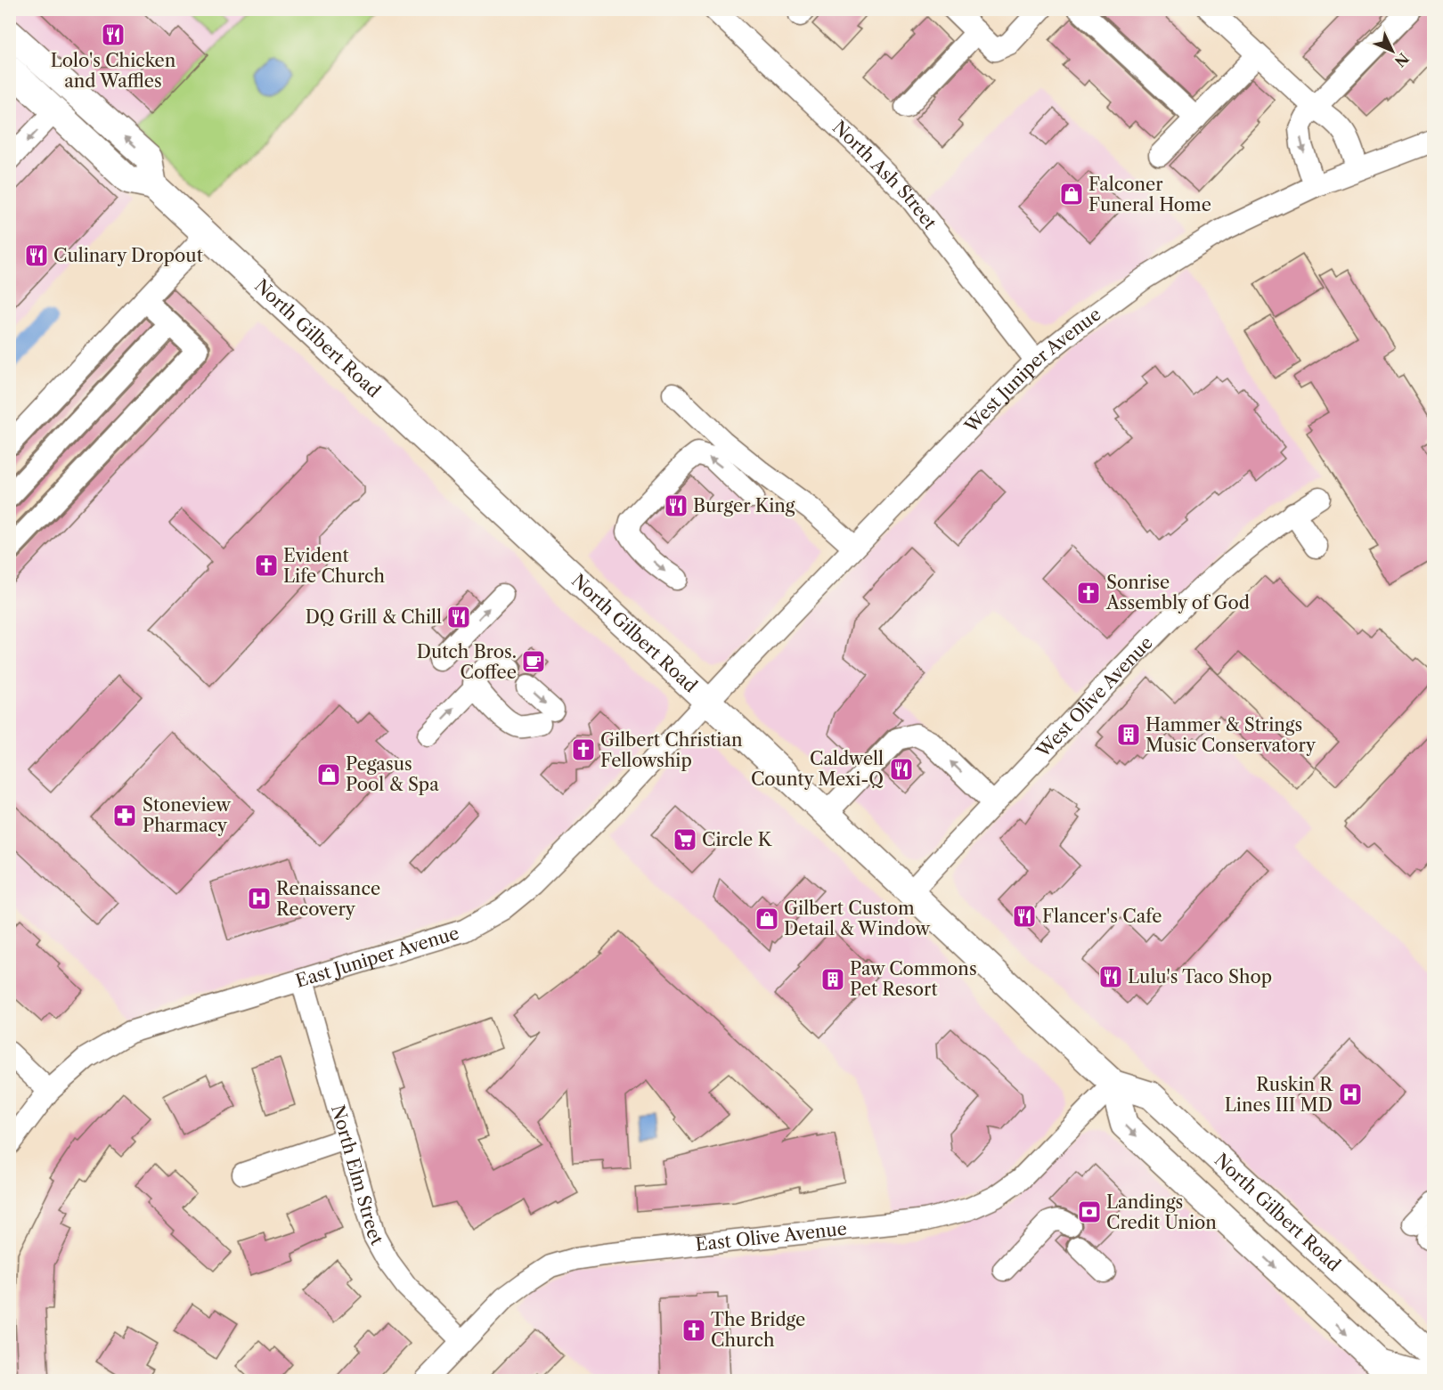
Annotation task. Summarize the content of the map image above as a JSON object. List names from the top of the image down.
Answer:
{
  "streets": {
    "main road": ["North Gilbert Road"],
    "street": [
      "North Ash Street",
      "West Juniper Avenue",
      "West Olive Avenue",
      "East Juniper Avenue",
      "North Elm Street",
      "East Olive Avenue"
    ]
  },
  "crossings": [
    ["North Ash Street", "West Juniper Avenue"],
    ["North Gilbert Road", "West Juniper Avenue"],
    ["North Gilbert Road", "West Olive Avenue"],
    ["North Gilbert Road", "East Juniper Avenue"],
    ["North Gilbert Road", "East Olive Avenue"],
    ["West Juniper Avenue", "East Juniper Avenue"],
    ["East Juniper Avenue", "North Elm Street"],
    ["North Elm Street", "East Olive Avenue"]
  ],
  "places": {
    "restaurant": [
      "Lolo's Chicken and Waffles",
      "Culinary Dropout",
      "Burger King",
      "DQ Grill & Chill",
      "Caldwell County Mexi-Q",
      "Flancer's Cafe",
      "Lulu's Taco Shop"
    ],
    "shop": ["Falconer Funeral Home", "Pegasus Pool & Spa", "Gilbert Custom Detail & Window"],
    "church": [
      "Evident Life Church",
      "Sonrise Assembly of God",
      "Gilbert Christian Fellowship",
      "The Bridge Church"
    ],
    "cafe": ["Dutch Bros. Coffee"],
    "building": ["Hammer & Strings Music Conservatory", "Paw Commons Pet Resort"],
    "pharmacy": ["Stoneview Pharmacy"],
    "supermarket": ["Circle K"],
    "hospital": ["Renaissance Recovery", "Ruskin R Lines III MD"],
    "bank": ["Landings Credit Union"]
  },
  "north": "bottom right"
}
